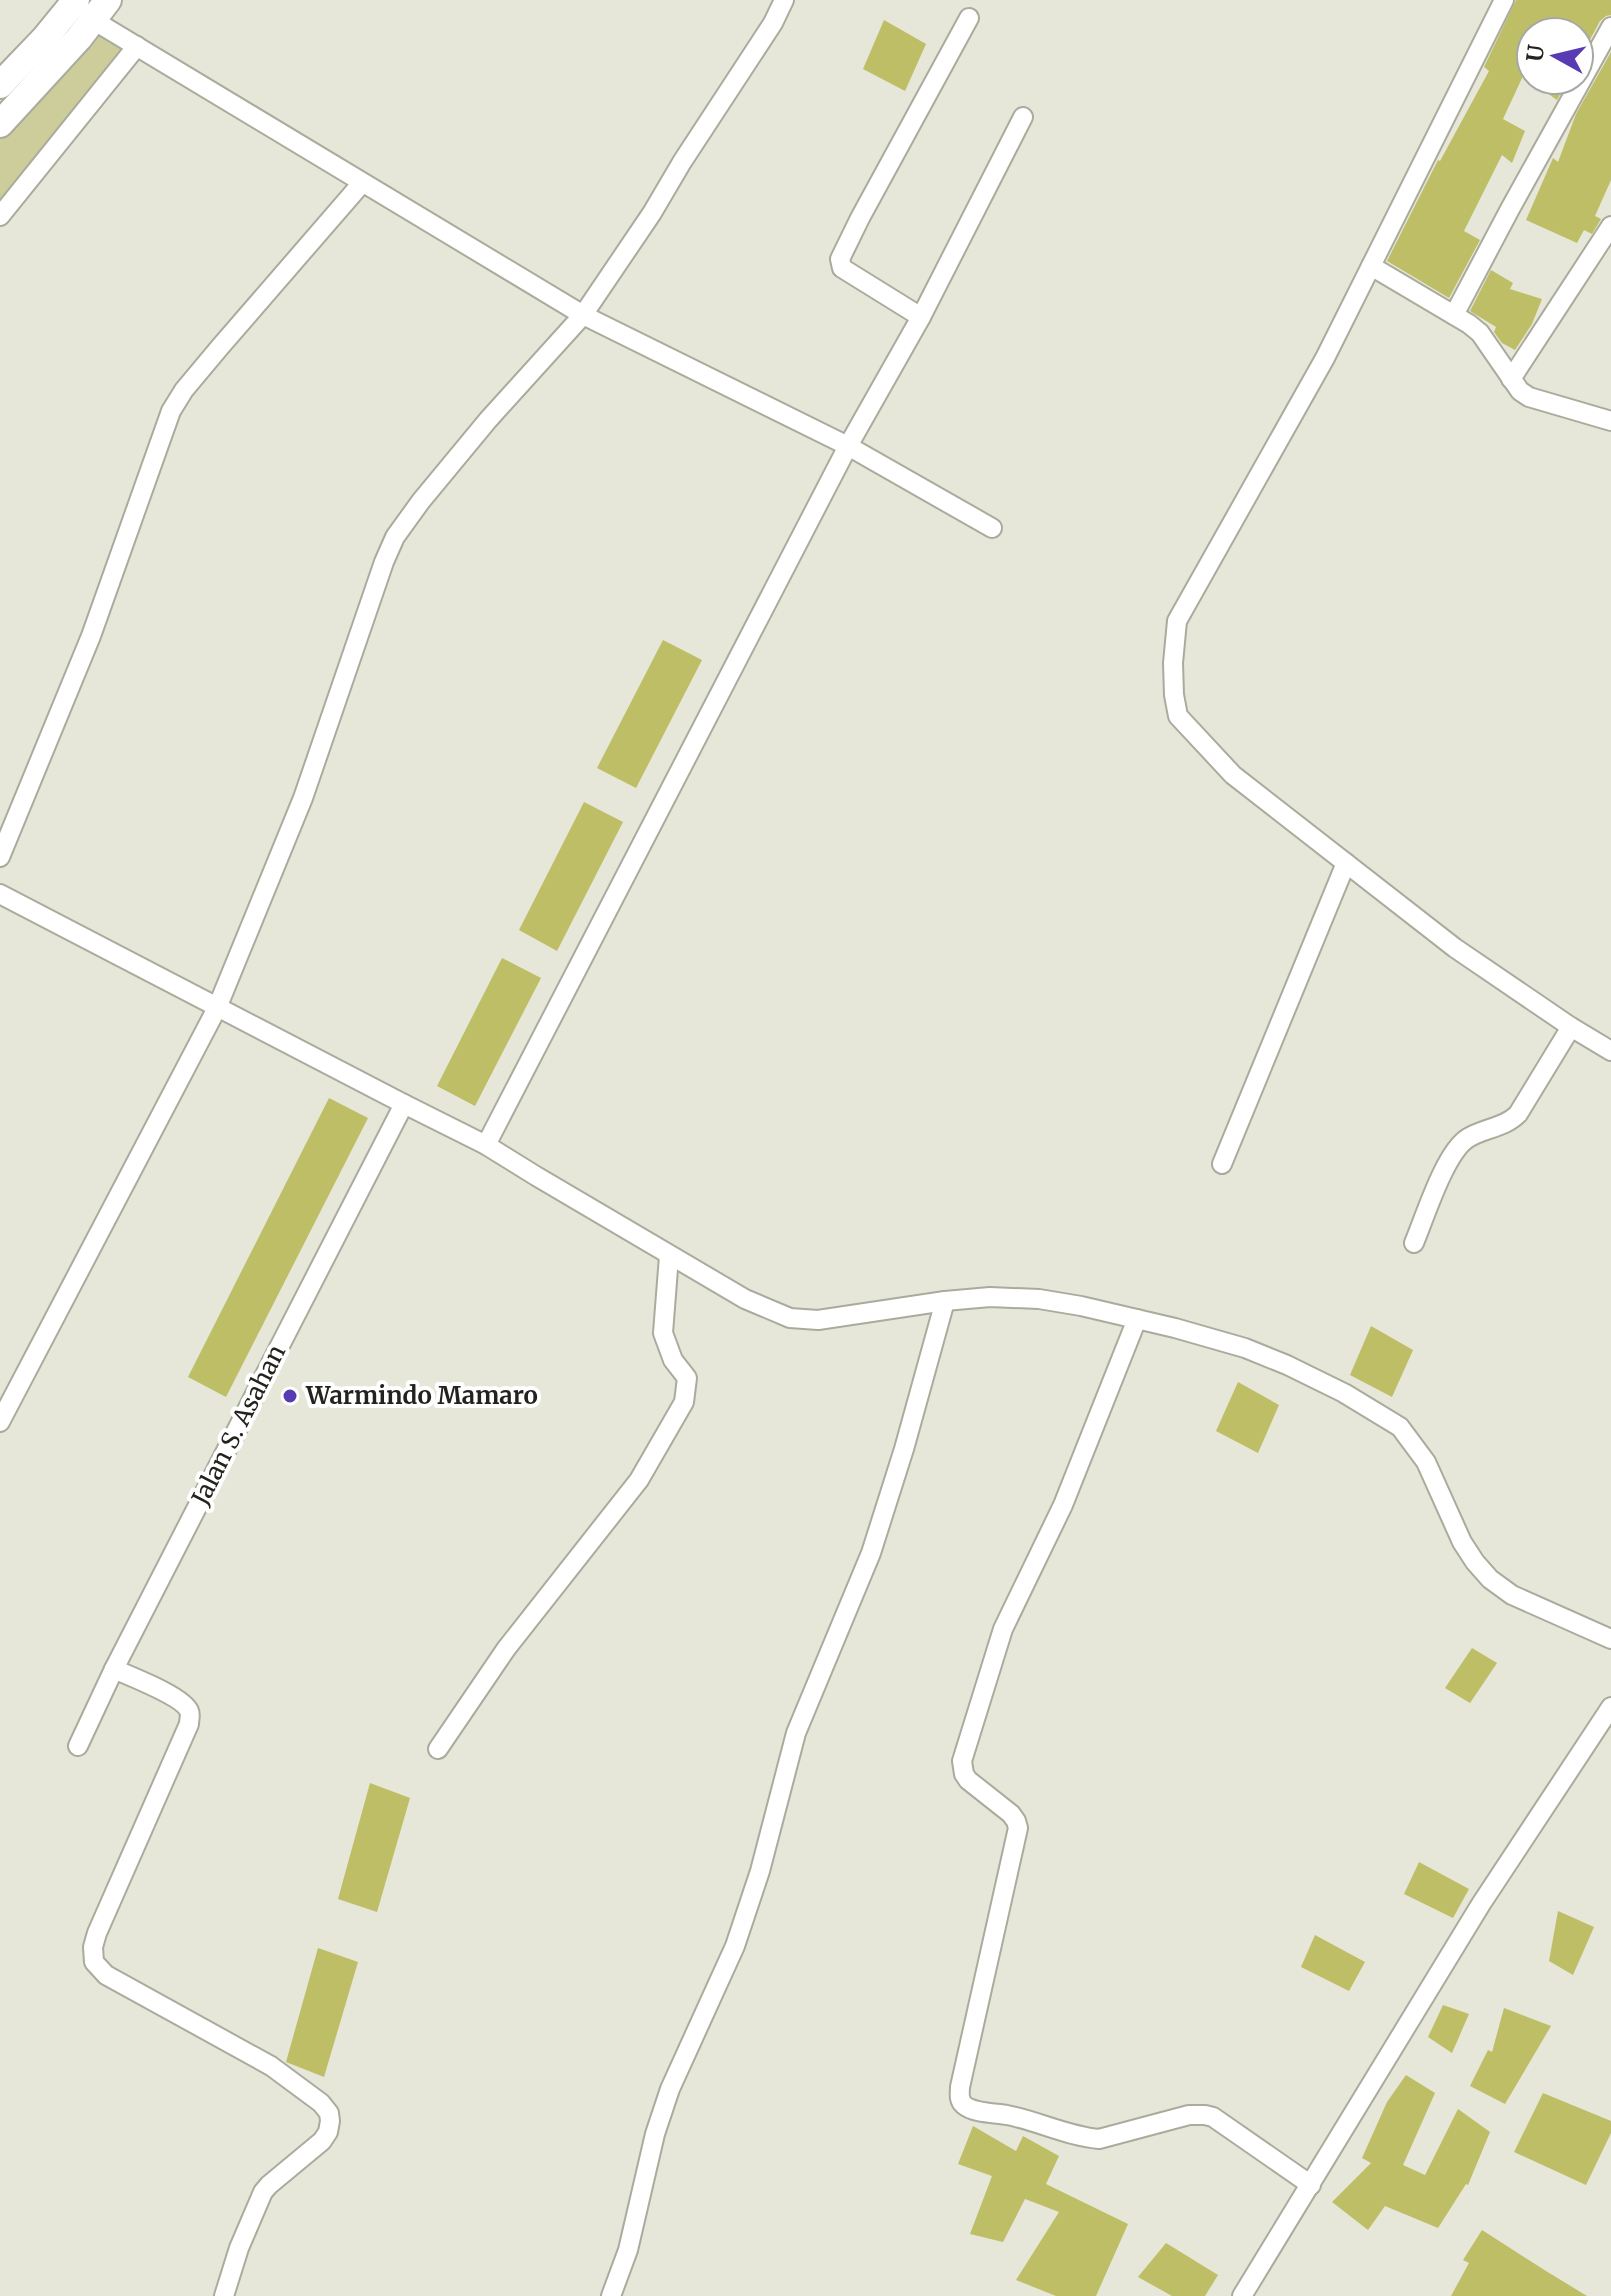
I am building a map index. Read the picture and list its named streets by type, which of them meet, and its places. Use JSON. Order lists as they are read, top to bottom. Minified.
{"streets":{"street":["Jalan S. Asahan"]},"places":["Warmindo Mamaro"],"north":"left"}
